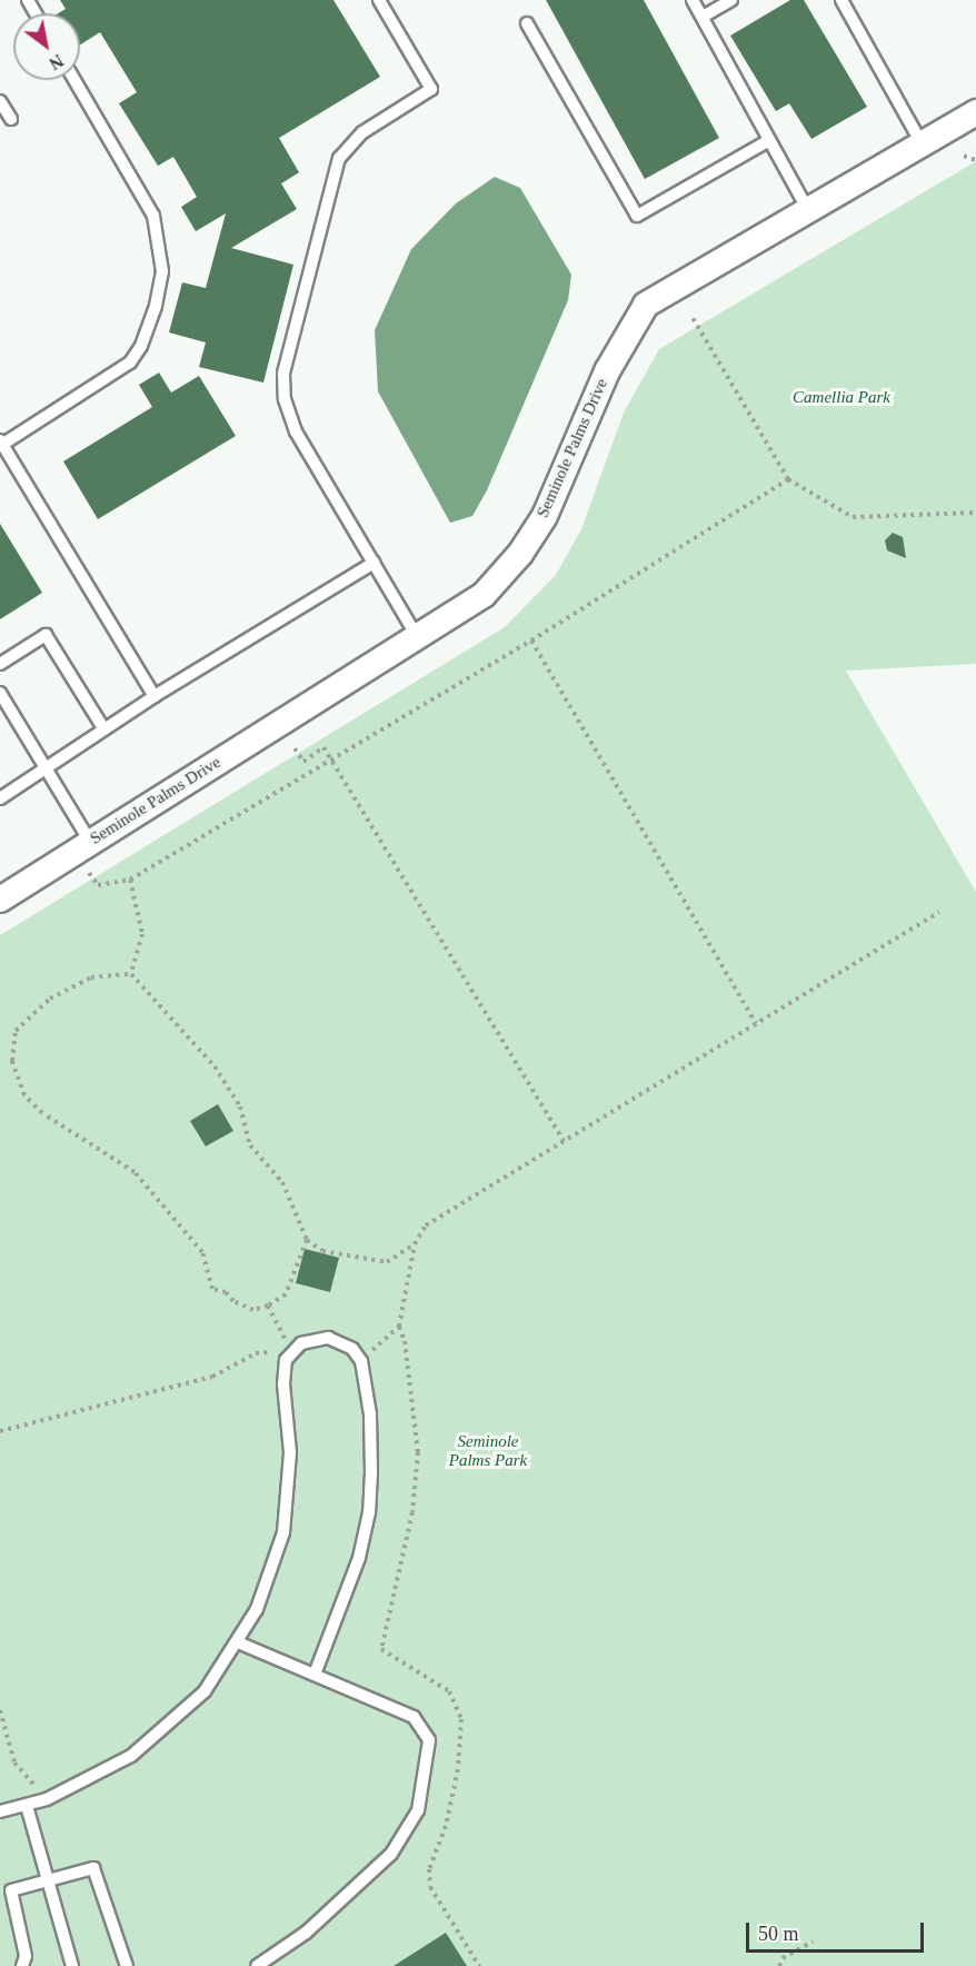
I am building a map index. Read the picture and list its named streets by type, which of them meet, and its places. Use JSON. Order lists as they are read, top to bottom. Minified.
{"streets":{"street":["Seminole Palms Drive"]},"parks":["Camellia Park","Seminole Palms Park"],"scale_bar":"50 m","north":"bottom right"}
